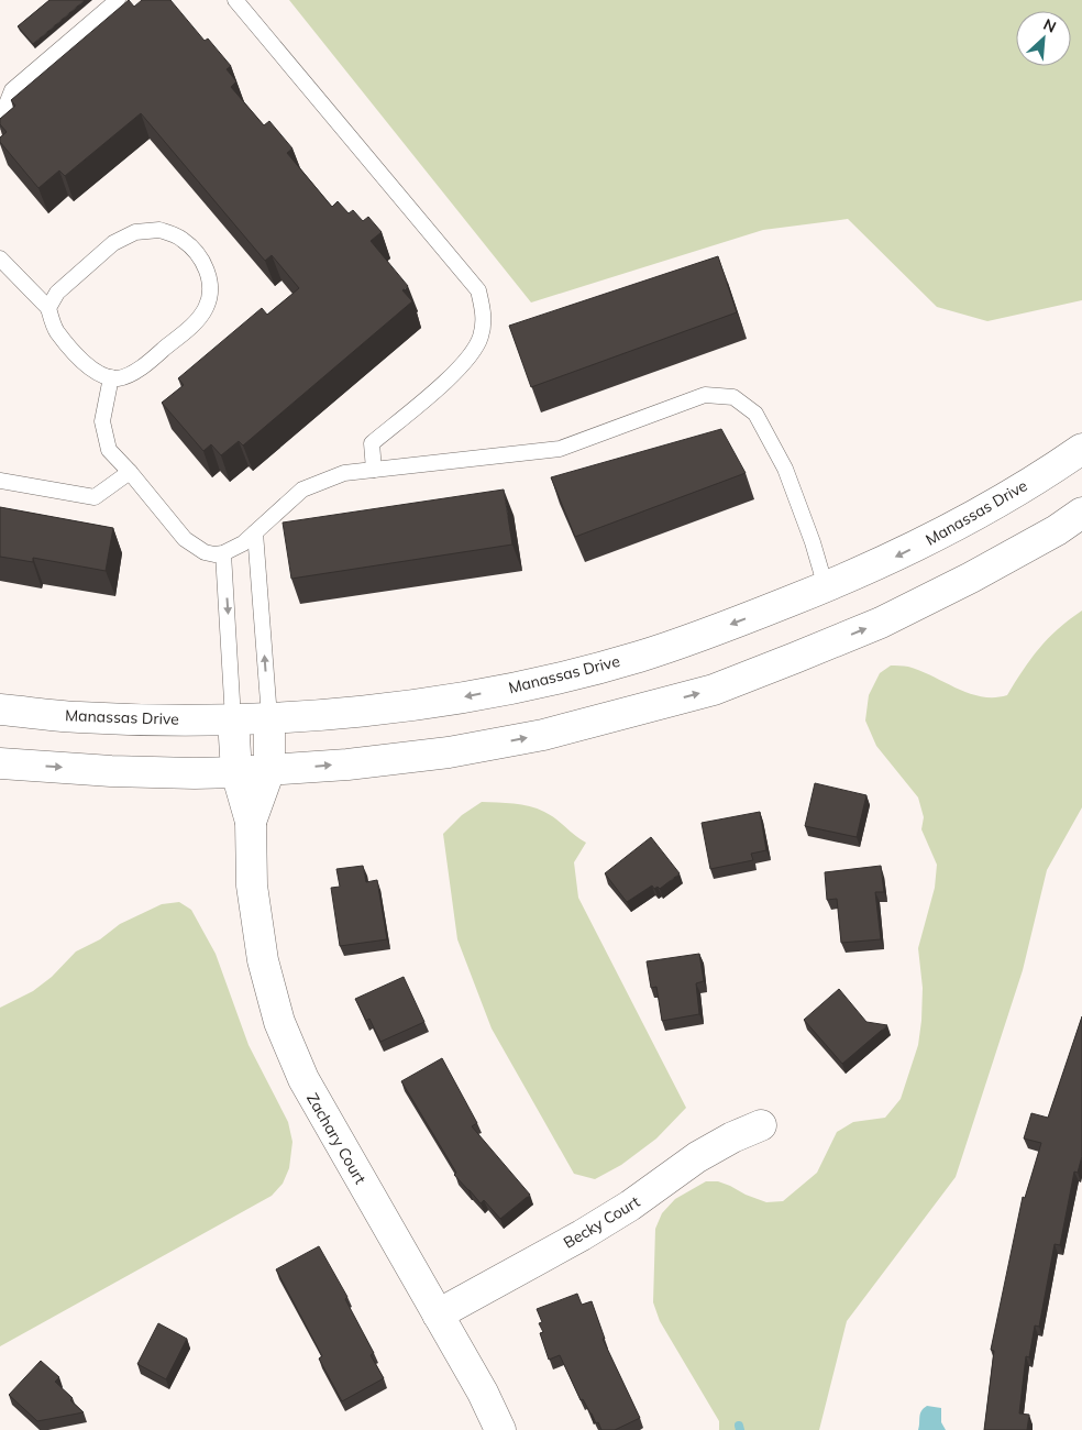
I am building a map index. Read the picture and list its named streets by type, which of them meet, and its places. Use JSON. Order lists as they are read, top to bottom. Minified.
{"streets":{"street":["Manassas Drive","Zachary Court","Becky Court"]},"crossings":[["Manassas Drive","Zachary Court"],["Zachary Court","Becky Court"]],"north":"top right"}
